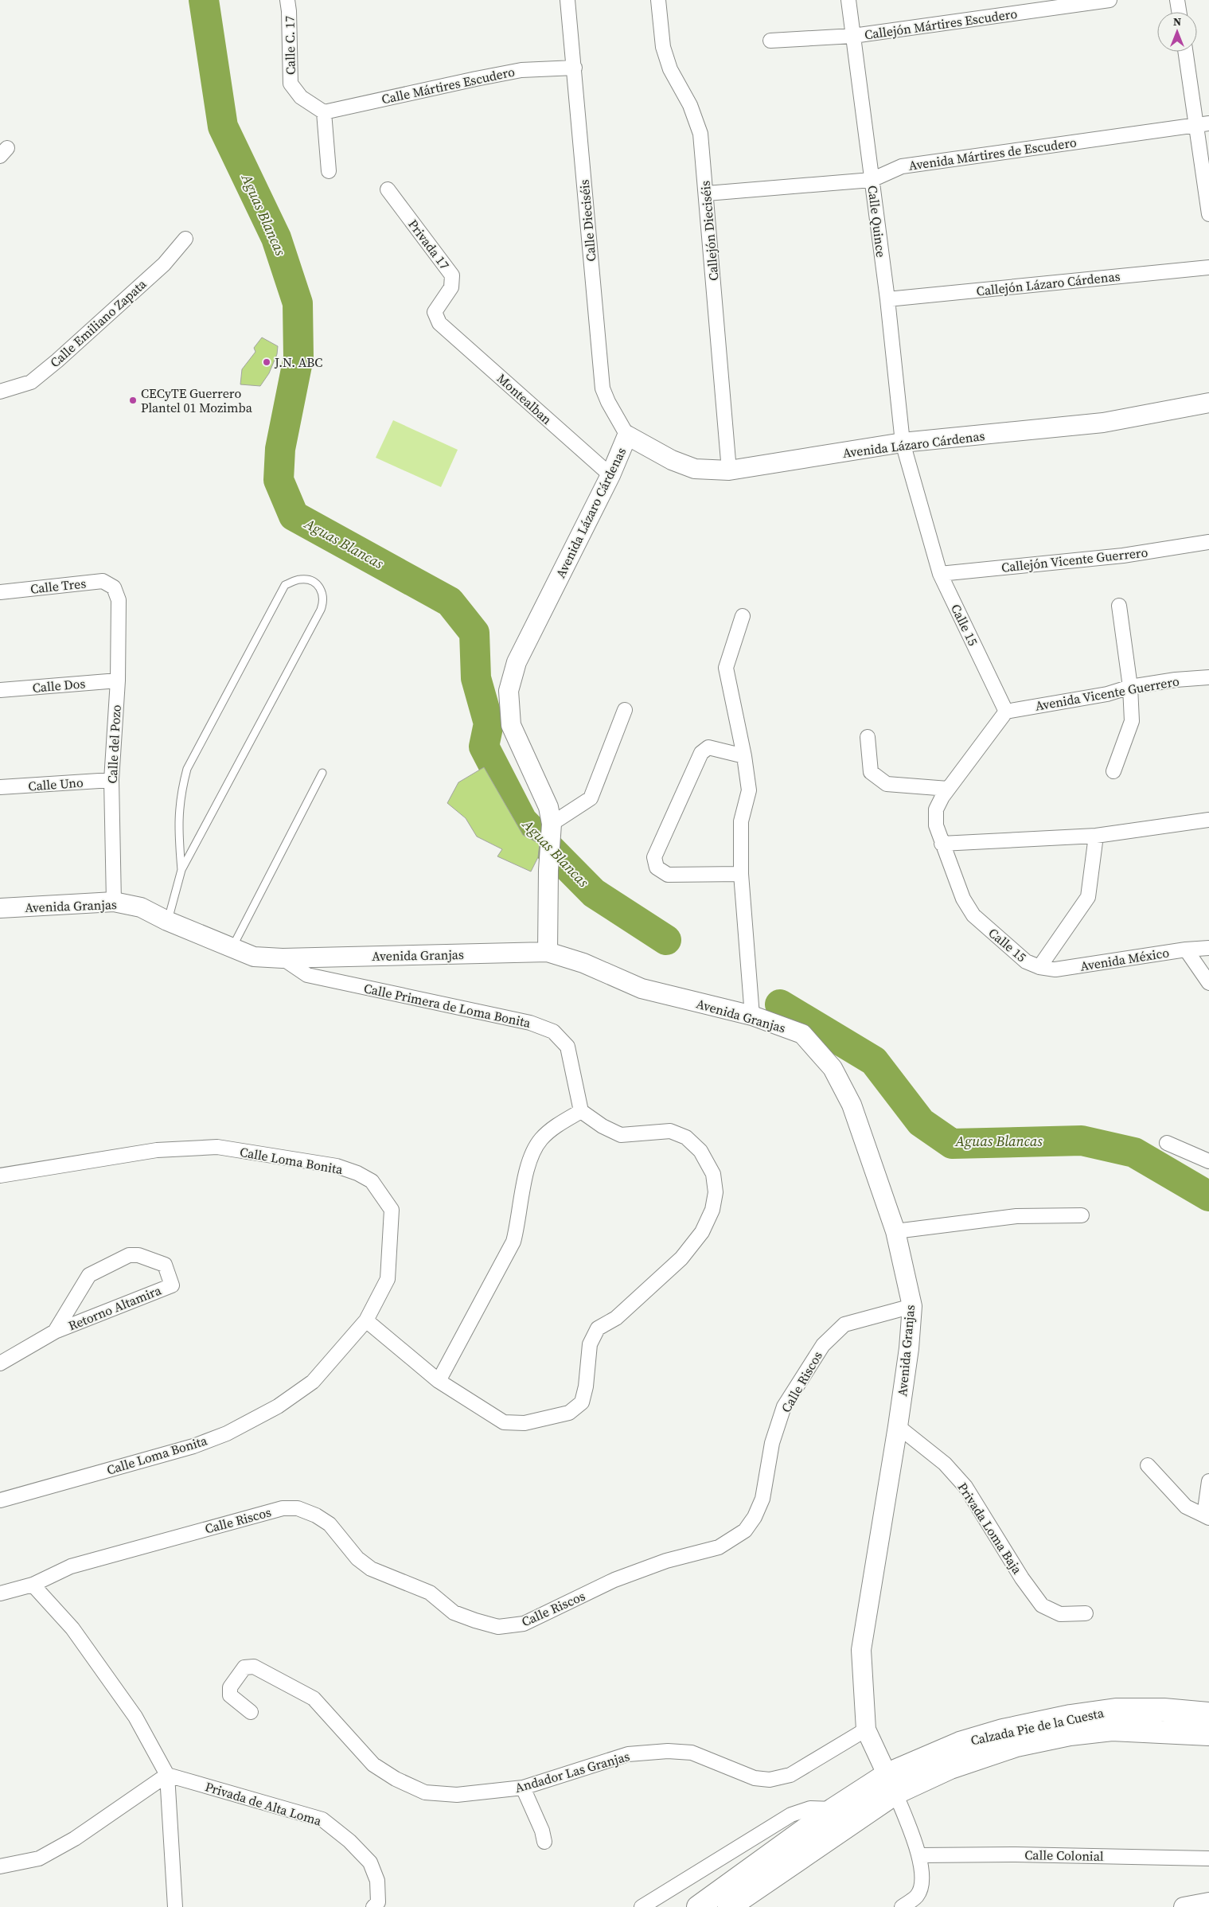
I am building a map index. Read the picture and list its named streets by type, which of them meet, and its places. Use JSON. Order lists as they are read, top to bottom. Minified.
{"streets":{"main road":["Avenida Lázaro Cárdenas","Avenida Granjas","Calzada Pie de la Cuesta"],"street":["Callejón Mártires Escudero","Calle C. 17","Calle Mártires Escudero","Avenida Mártires de Escudero","Calle Dieciséis","Calle Quince","Callejón Dieciséis","Privada 17","Callejón Lázaro Cárdenas","Calle Emiliano Zapata","Montealban","Callejón Vicente Guerrero","Calle Tres","Calle 15","Calle Dos","Avenida Vicente Guerrero","Calle del Pozo","Calle Uno","Avenida México","Calle Primera de Loma Bonita","Calle Loma Bonita","Retorno Altamira","Calle Riscos","Privada Loma Baja","Andador Las Granjas","Privada de Alta Loma","Calle Colonial"]},"crossings":[["Callejón Mártires Escudero","Calle Quince"],["Calle C. 17","Calle Mártires Escudero"],["Calle Mártires Escudero","Calle Dieciséis"],["Avenida Mártires de Escudero","Calle Quince"],["Avenida Mártires de Escudero","Callejón Dieciséis"],["Calle Dieciséis","Avenida Lázaro Cárdenas"],["Calle Quince","Callejón Lázaro Cárdenas"],["Calle Quince","Avenida Lázaro Cárdenas"],["Calle Quince","Calle 15"],["Callejón Dieciséis","Avenida Lázaro Cárdenas"],["Privada 17","Montealban"],["Montealban","Avenida Lázaro Cárdenas"],["Avenida Lázaro Cárdenas","Calle 15"],["Avenida Lázaro Cárdenas","Avenida Granjas"],["Callejón Vicente Guerrero","Calle 15"],["Calle Tres","Calle del Pozo"],["Calle 15","Avenida Vicente Guerrero"],["Calle 15","Avenida México"],["Calle Dos","Calle del Pozo"],["Calle del Pozo","Calle Uno"],["Calle del Pozo","Avenida Granjas"],["Avenida Granjas","Calle Primera de Loma Bonita"],["Avenida Granjas","Calle Riscos"],["Avenida Granjas","Privada Loma Baja"],["Avenida Granjas","Calzada Pie de la Cuesta"],["Avenida Granjas","Andador Las Granjas"]],"water":["Aguas Blancas"],"places":["J.N. ABC","CECyTE Guerrero Plantel 01 Mozimba"],"north":"top"}
